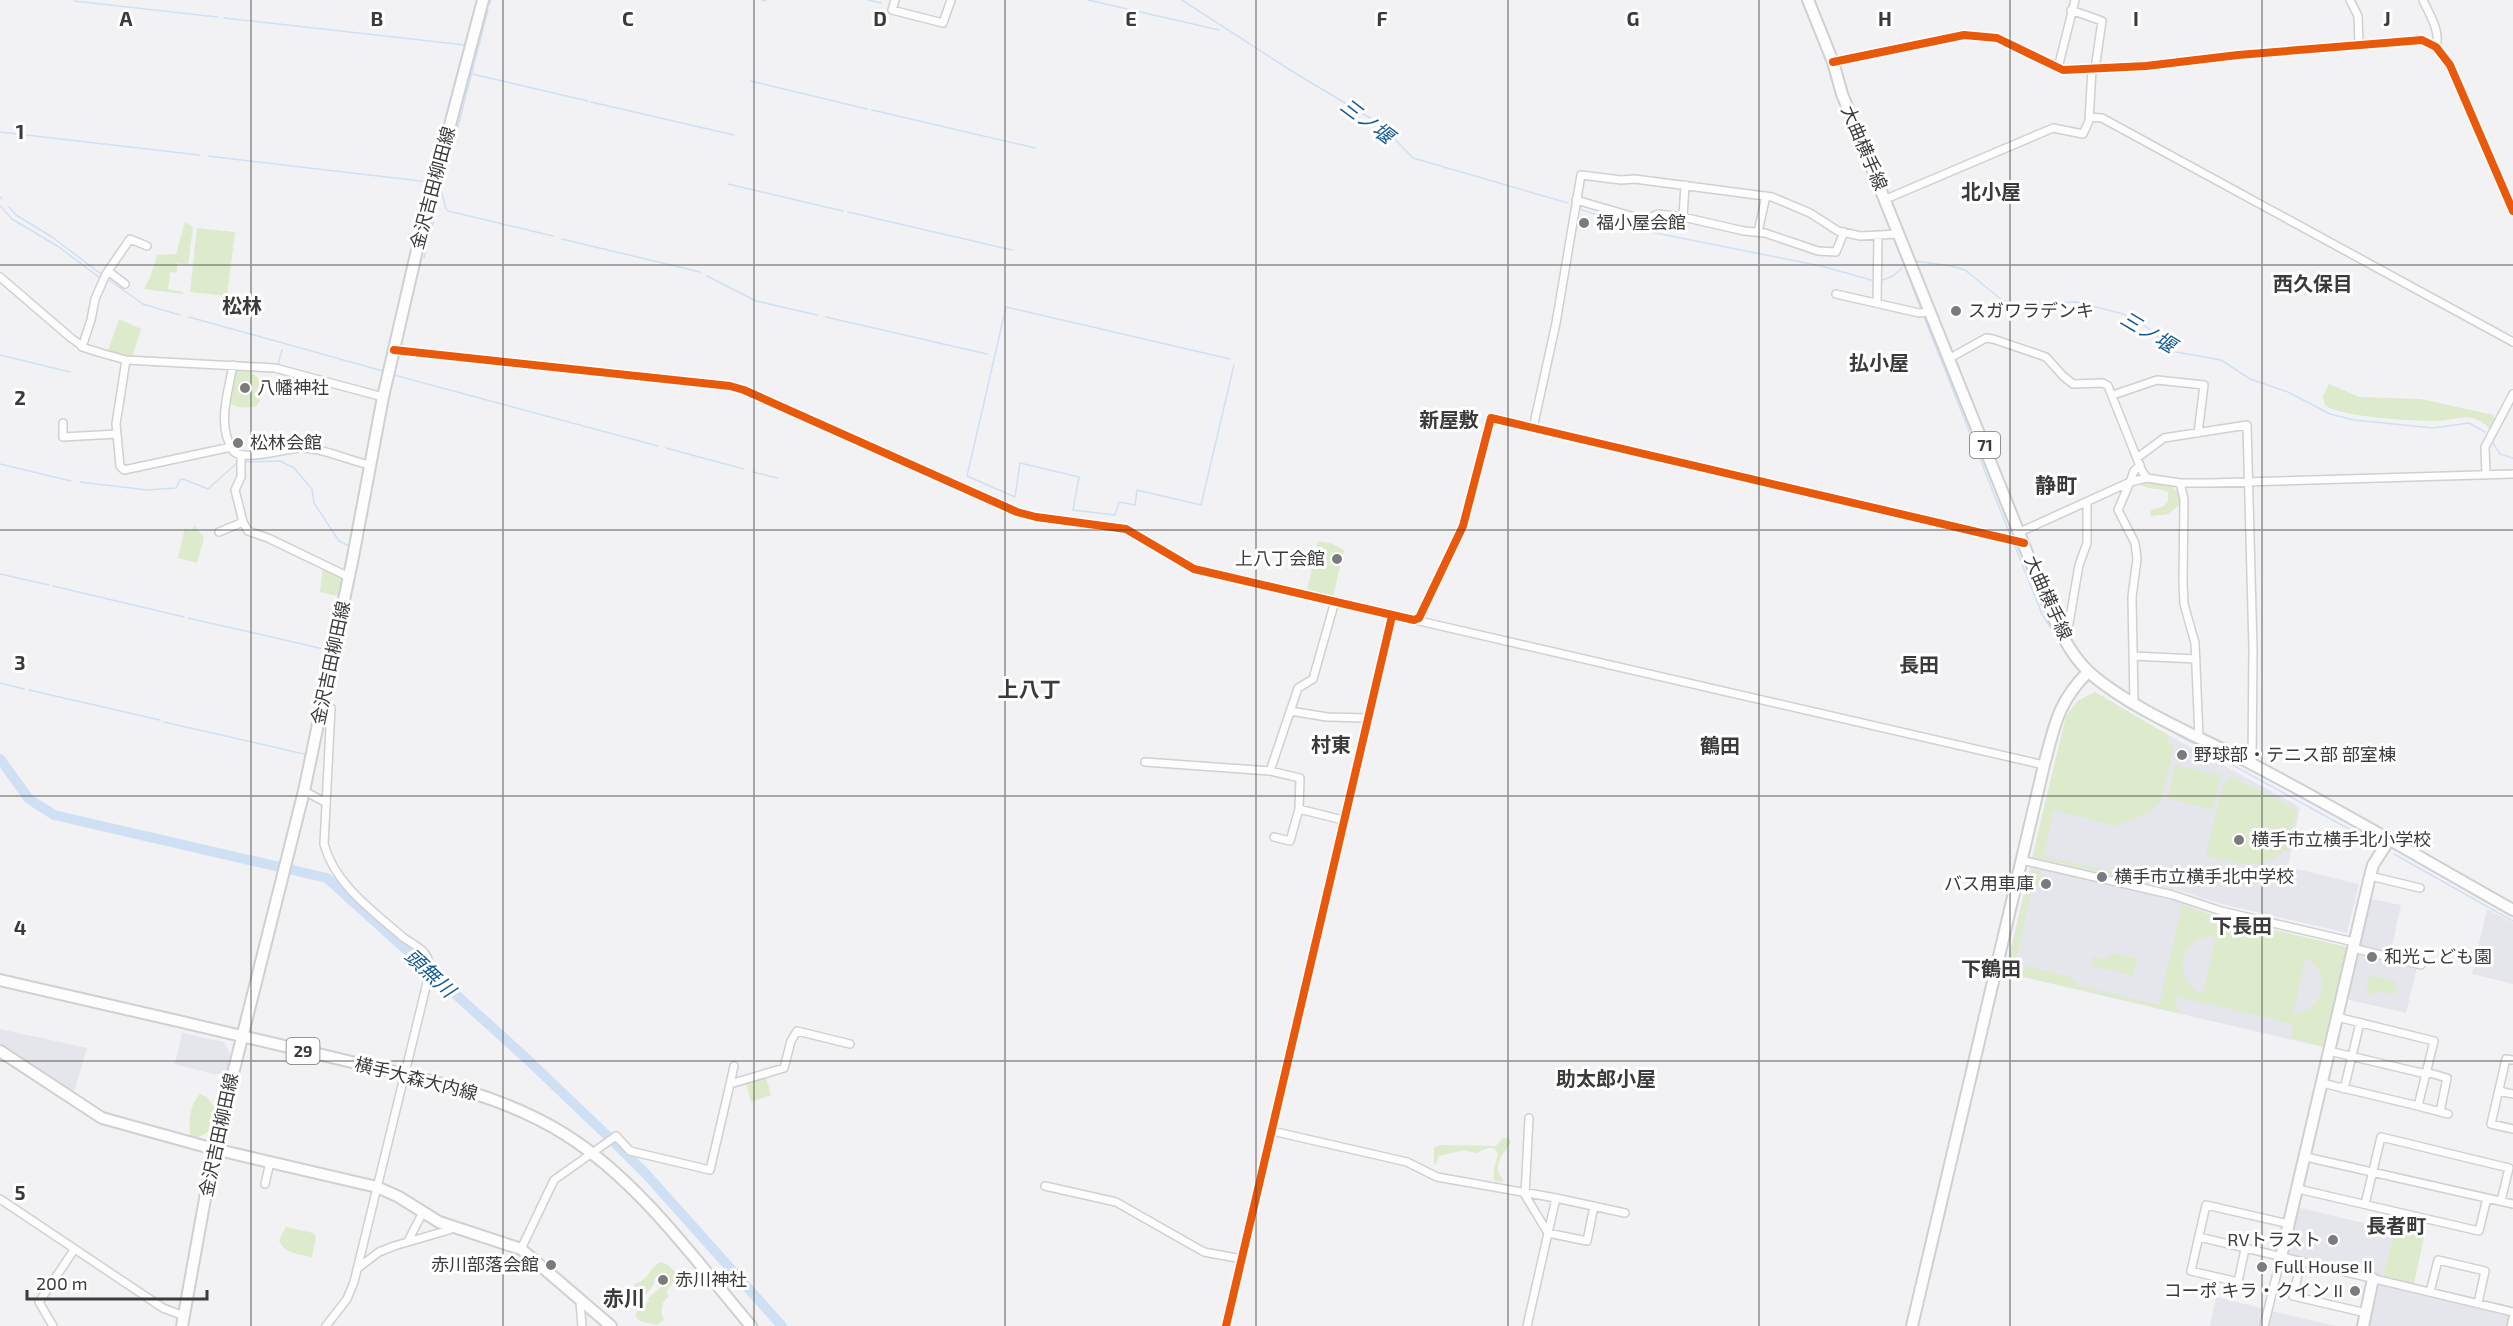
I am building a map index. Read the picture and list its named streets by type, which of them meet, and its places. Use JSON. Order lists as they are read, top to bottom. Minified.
{"streets":{"main road":["大曲横手線","金沢吉田柳田線","71","29","横手大森大内線"]},"crossings":[["金沢吉田柳田線","横手大森大内線"]],"districts":["北小屋","西久保目","松林","払小屋","新屋敷","静町","長田","上八丁","村東","鶴田","下長田","下鶴田","助太郎小屋","長者町","赤川"],"water":["三ノ堰","頭無川"],"places":["福小屋会館","スガワラデンキ","八幡神社","松林会館","上八丁会館","野球部・テニス部 部室棟","横手市立横手北小学校","横手市立横手北中学校","バス用車庫","和光こども園","RVトラスト","赤川部落会館","Full House II","赤川神社","コーポ キラ・クイン II"],"scale_bar":"200 m","grid":{"columns":["A","B","C","D","E","F","G","H","I","J"],"rows":["1","2","3","4","5"]}}
